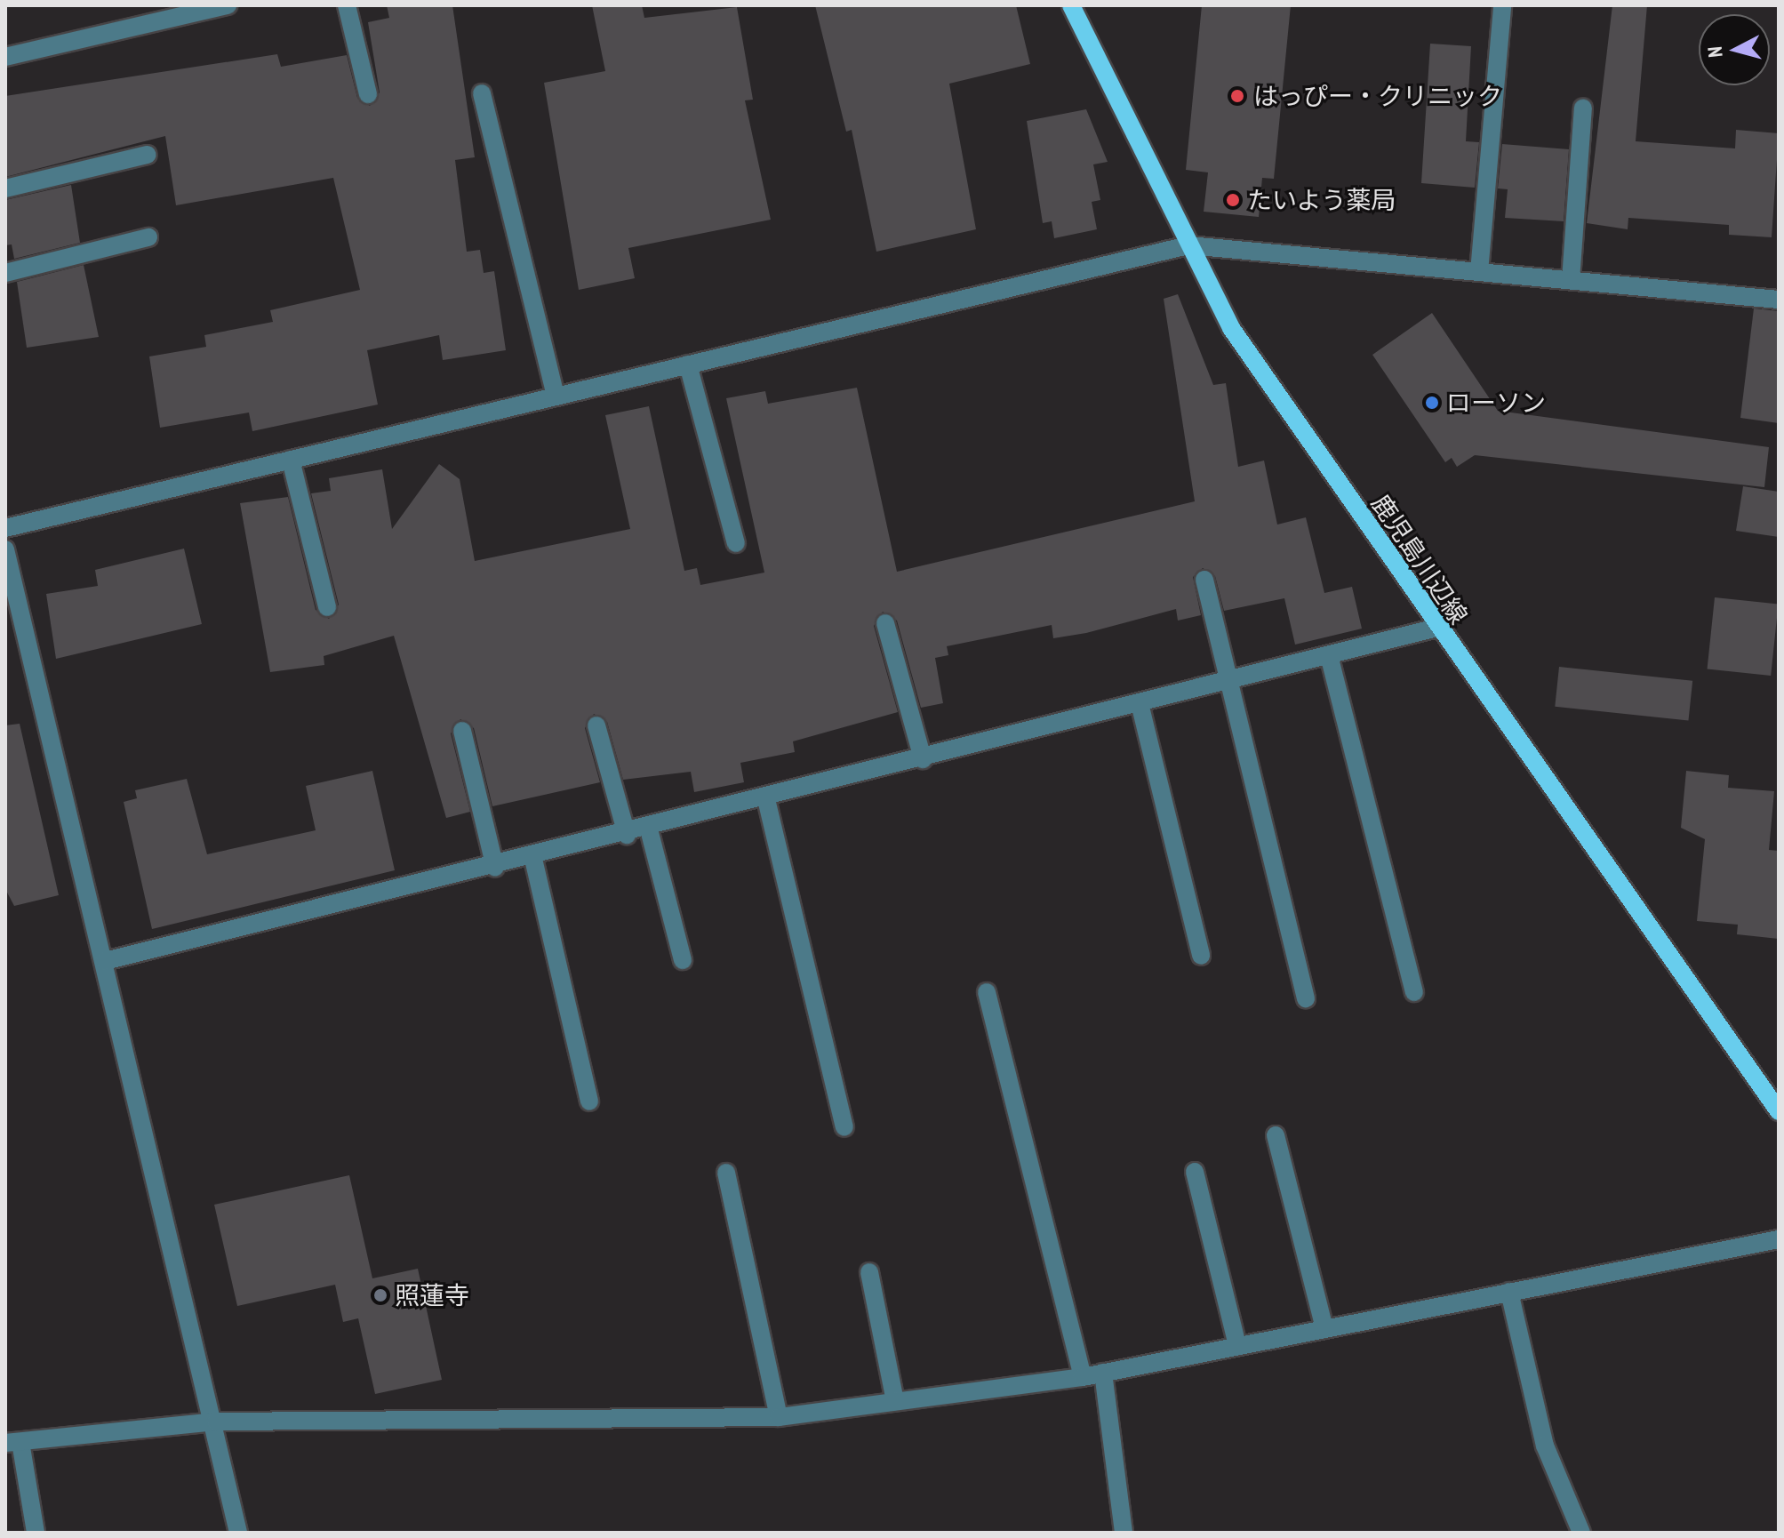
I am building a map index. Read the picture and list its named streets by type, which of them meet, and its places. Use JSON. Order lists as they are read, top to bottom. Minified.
{"streets":{"main road":["鹿児島川辺線"]},"places":["はっぴー・クリニック","たいよう薬局","ローソン","照蓮寺"],"north":"left"}
